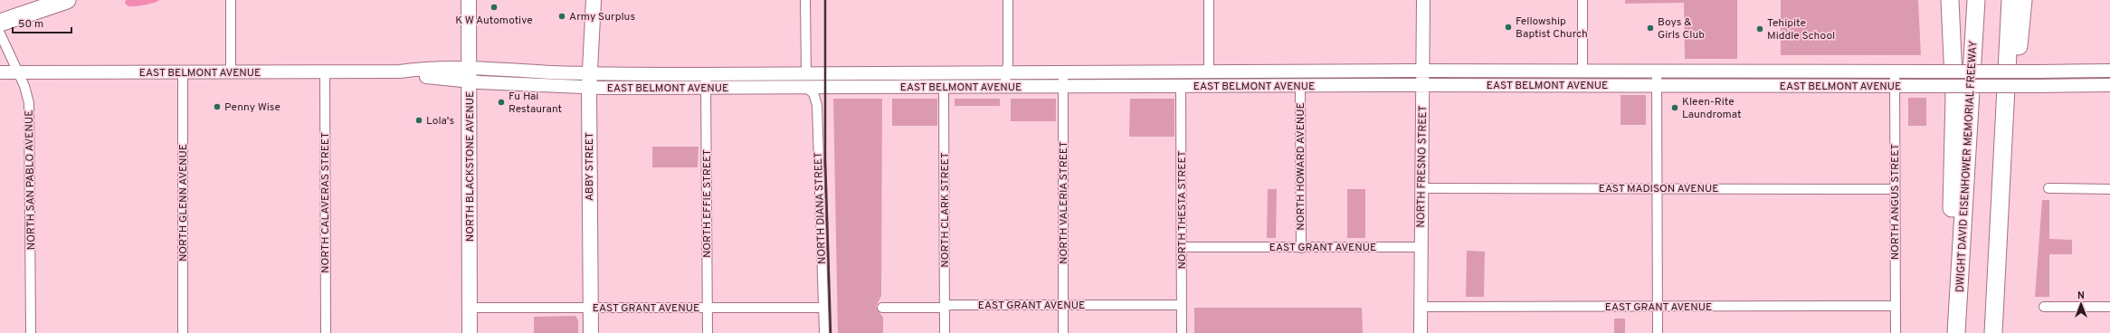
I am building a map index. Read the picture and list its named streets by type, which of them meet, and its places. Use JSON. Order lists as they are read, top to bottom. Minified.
{"streets":{"highway":["DWIGHT DAVID EISENHOWER MEMORIAL FREEWAY"],"main road":["EAST BELMONT AVENUE","NORTH BLACKSTONE AVENUE","ABBY STREET","NORTH FRESNO STREET"],"street":["NORTH HOWARD AVENUE","NORTH SAN PABLO AVENUE","EAST MADISON AVENUE","NORTH ANGUS STREET","NORTH GLENN AVENUE","NORTH CALAVERAS STREET","NORTH VALERIA STREET","NORTH EFFIE STREET","NORTH DIANA STREET","NORTH CLARK STREET","NORTH THESTA STREET","EAST GRANT AVENUE"]},"crossings":[["EAST BELMONT AVENUE","NORTH BLACKSTONE AVENUE"],["EAST BELMONT AVENUE","ABBY STREET"],["EAST BELMONT AVENUE","NORTH HOWARD AVENUE"],["EAST BELMONT AVENUE","NORTH FRESNO STREET"],["EAST BELMONT AVENUE","NORTH SAN PABLO AVENUE"],["EAST BELMONT AVENUE","NORTH ANGUS STREET"],["EAST BELMONT AVENUE","NORTH GLENN AVENUE"],["EAST BELMONT AVENUE","NORTH CALAVERAS STREET"],["EAST BELMONT AVENUE","NORTH VALERIA STREET"],["EAST BELMONT AVENUE","NORTH EFFIE STREET"],["EAST BELMONT AVENUE","NORTH DIANA STREET"],["EAST BELMONT AVENUE","NORTH CLARK STREET"],["EAST BELMONT AVENUE","NORTH THESTA STREET"],["NORTH BLACKSTONE AVENUE","EAST GRANT AVENUE"],["ABBY STREET","EAST GRANT AVENUE"],["NORTH HOWARD AVENUE","EAST GRANT AVENUE"],["NORTH FRESNO STREET","EAST MADISON AVENUE"],["NORTH FRESNO STREET","EAST GRANT AVENUE"],["EAST MADISON AVENUE","NORTH ANGUS STREET"],["NORTH ANGUS STREET","EAST GRANT AVENUE"],["NORTH VALERIA STREET","EAST GRANT AVENUE"],["NORTH EFFIE STREET","EAST GRANT AVENUE"],["NORTH DIANA STREET","EAST GRANT AVENUE"],["NORTH CLARK STREET","EAST GRANT AVENUE"],["NORTH THESTA STREET","EAST GRANT AVENUE"]],"places":["K W Automotive","Army Surplus","Fellowship Baptist Church","Boys & Girls Club","Tehipite Middle School","Fu Hai Restaurant","Penny Wise","Kleen-Rite Laundromat","Lola's"],"scale_bar":"50 m","north":"top"}
